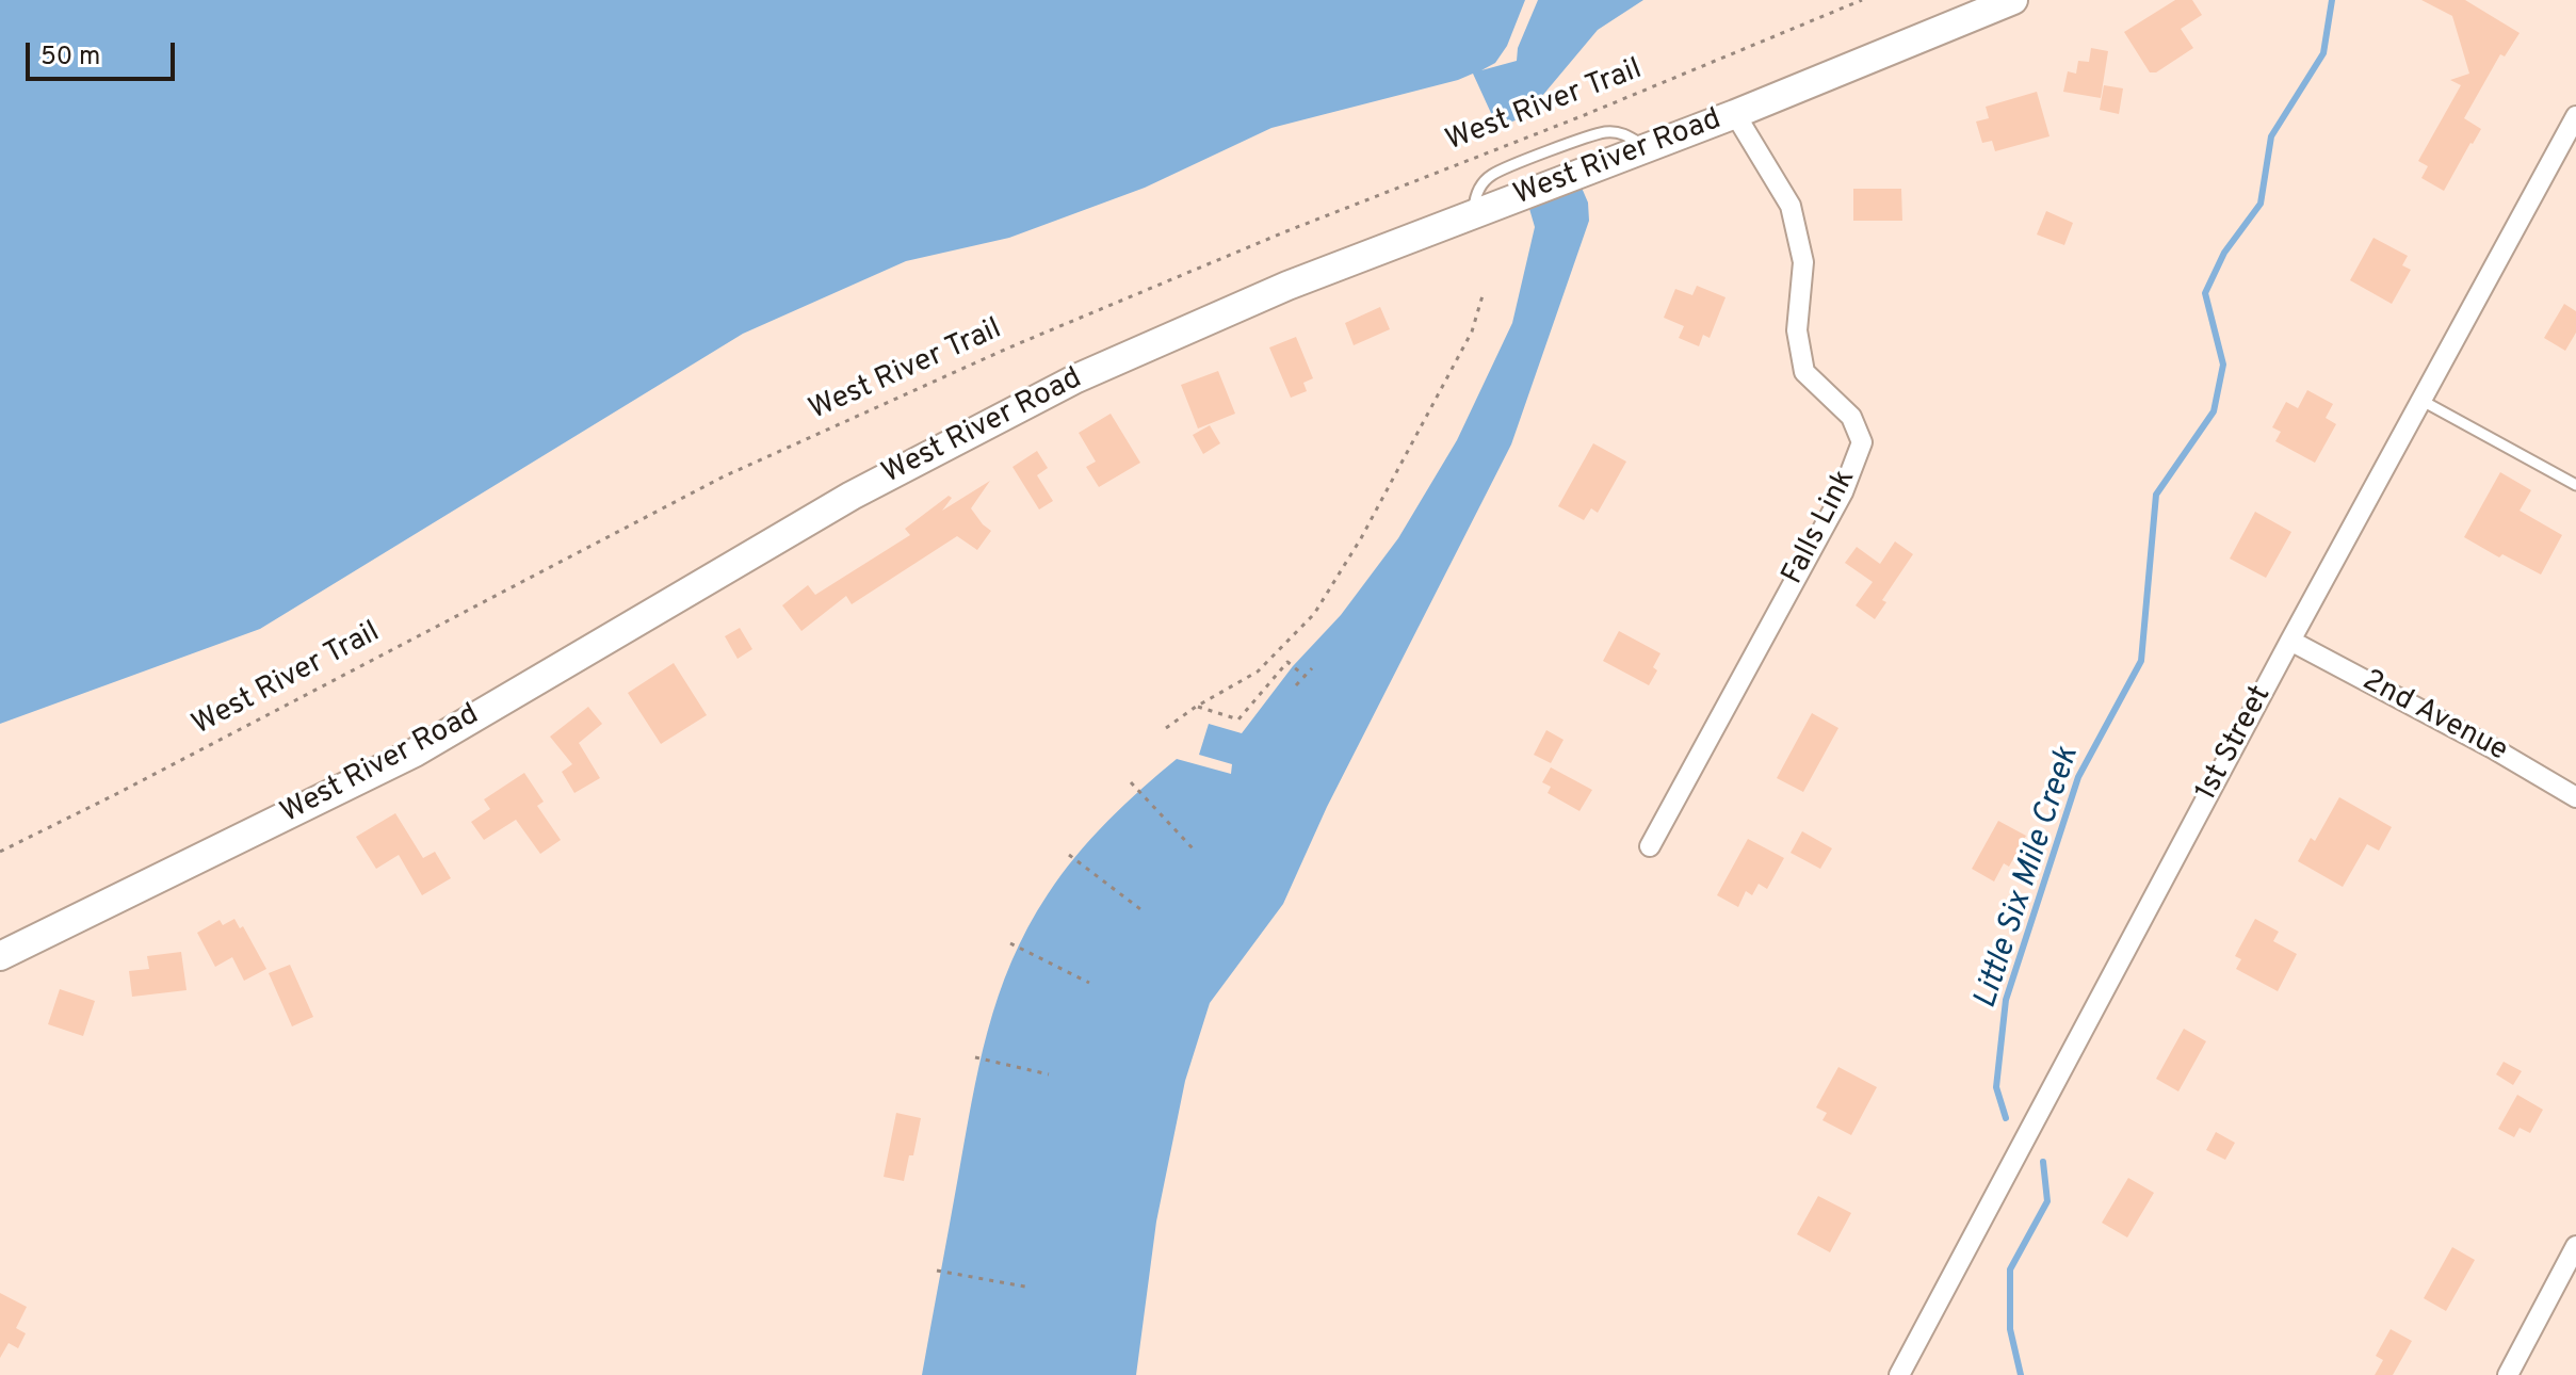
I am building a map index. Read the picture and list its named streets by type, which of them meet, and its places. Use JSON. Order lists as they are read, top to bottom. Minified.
{"streets":{"main road":["West River Road"],"street":["Falls Link","2nd Avenue","1st Street"],"path":["West River Trail"]},"crossings":[["West River Road","Falls Link"],["2nd Avenue","1st Street"]],"water":["Little Six Mile Creek"],"scale_bar":"50 m"}
